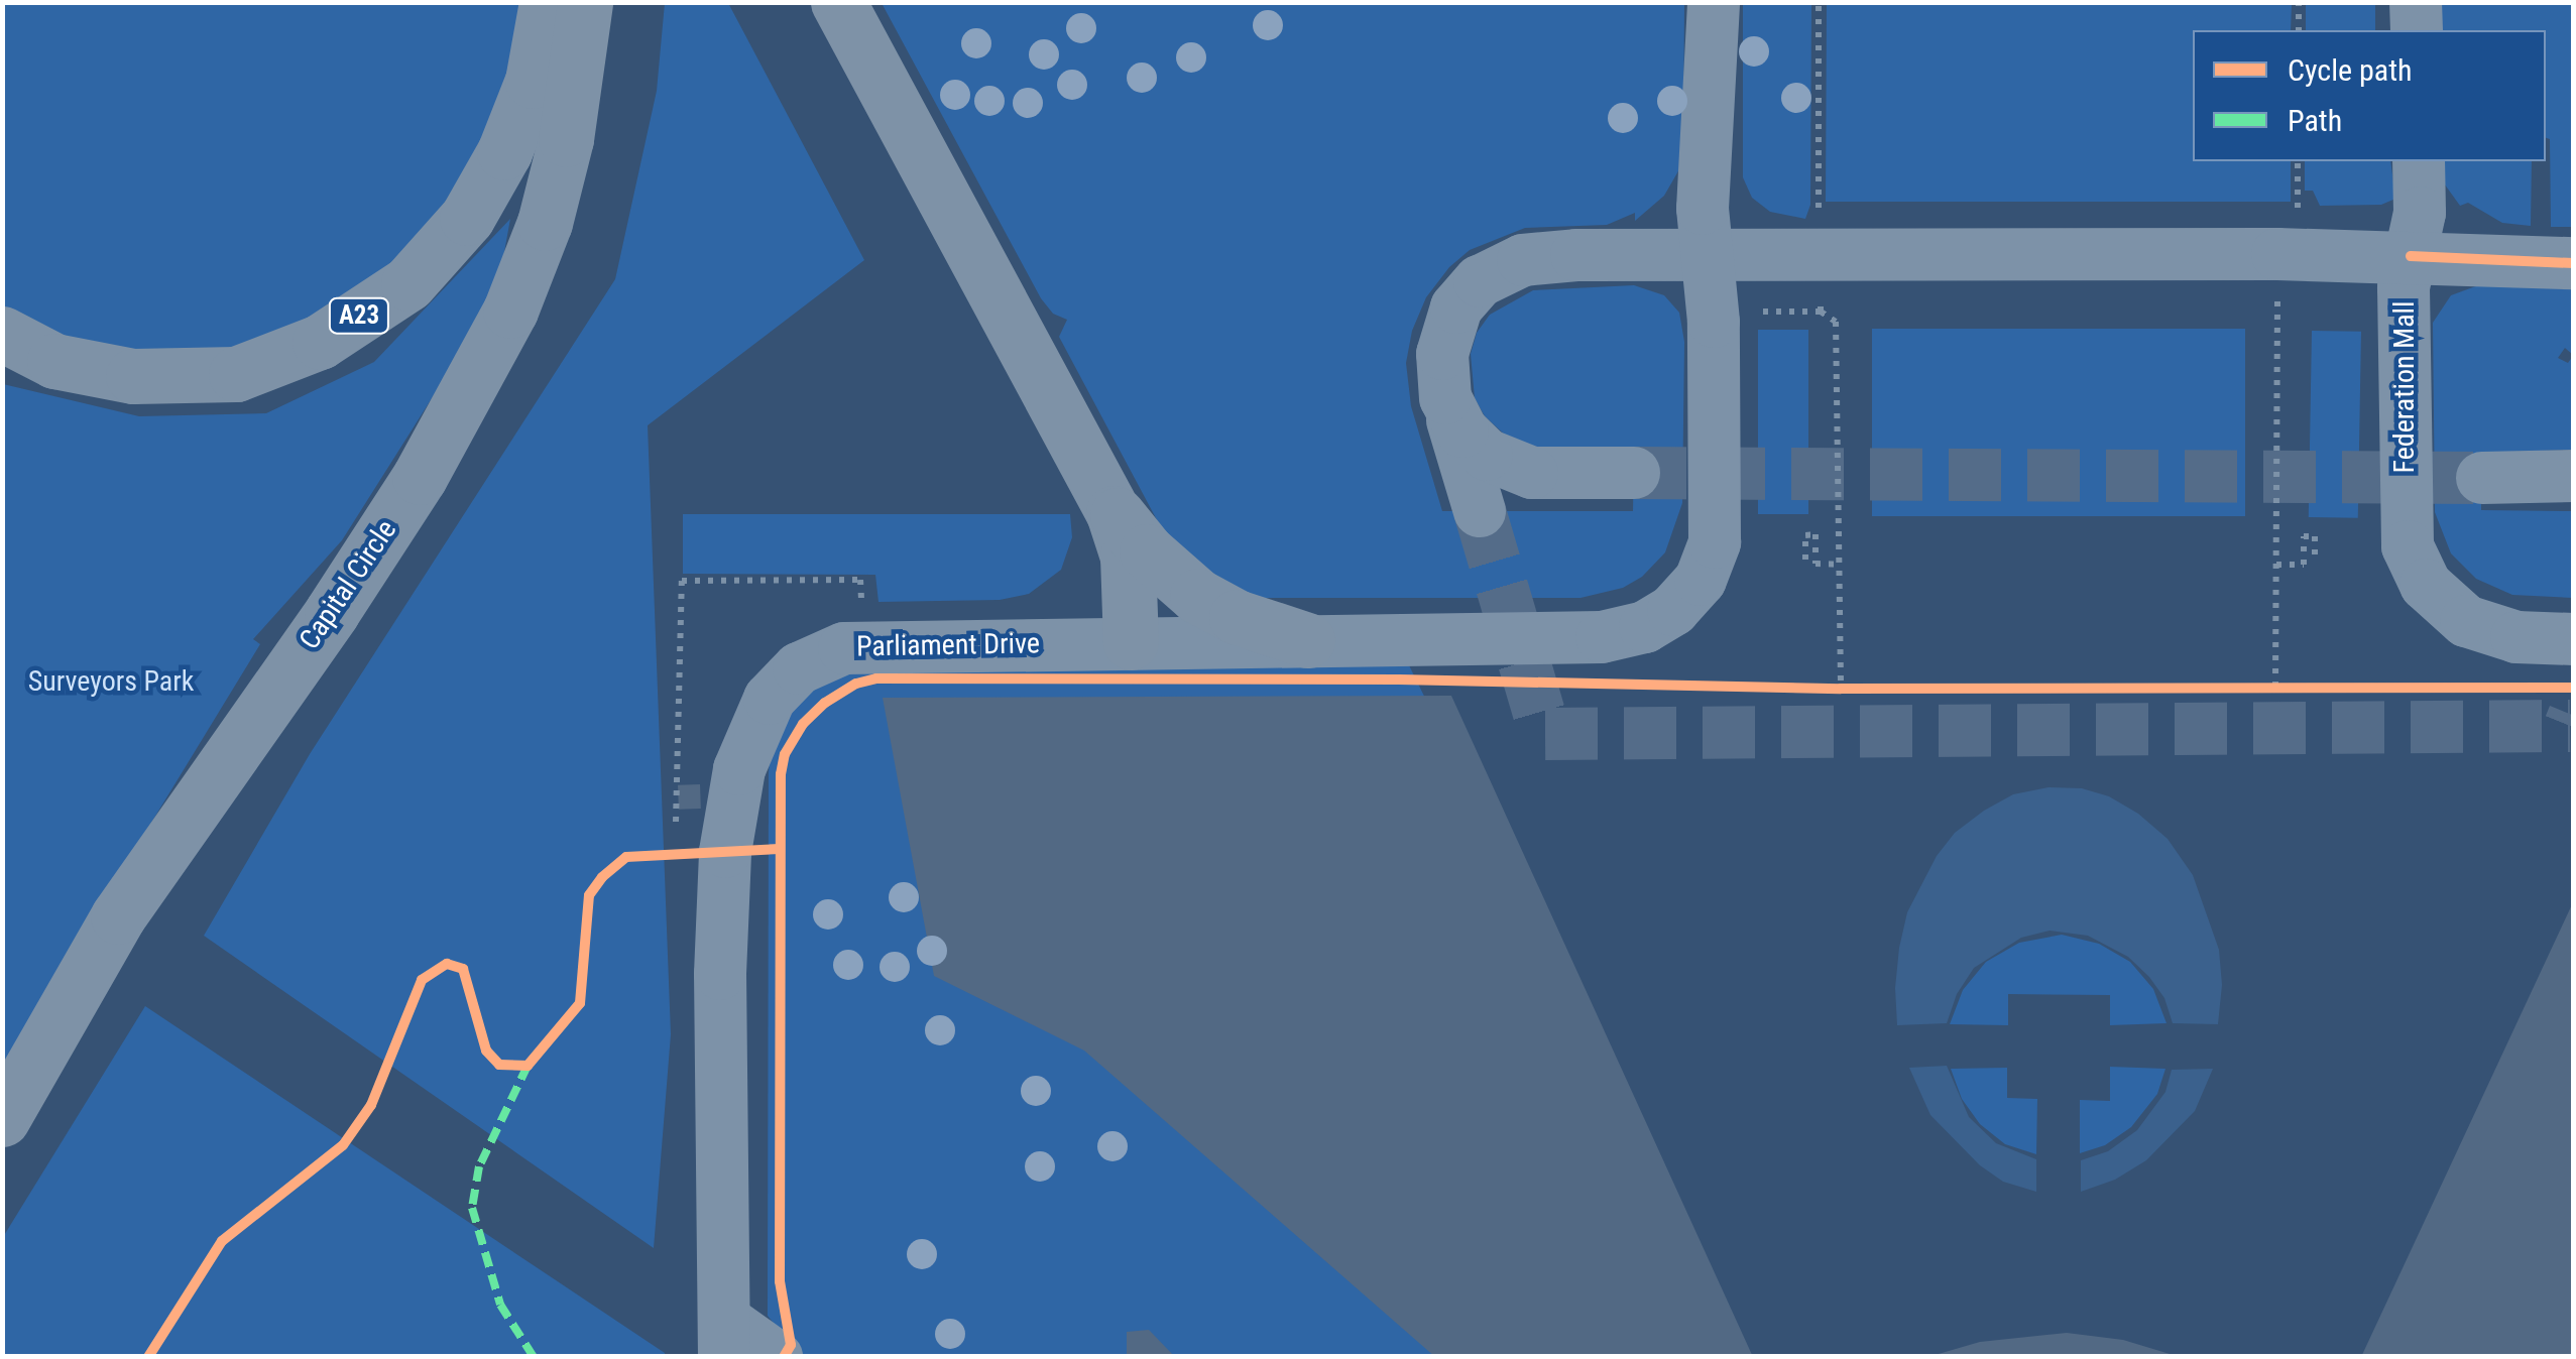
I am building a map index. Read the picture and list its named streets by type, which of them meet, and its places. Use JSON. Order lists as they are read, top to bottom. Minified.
{"streets":{"highway":["A23","Capital Circle"],"street":["Federation Mall","Parliament Drive"]},"parks":["Surveyors Park"],"legend":["Cycle path","Path"]}
